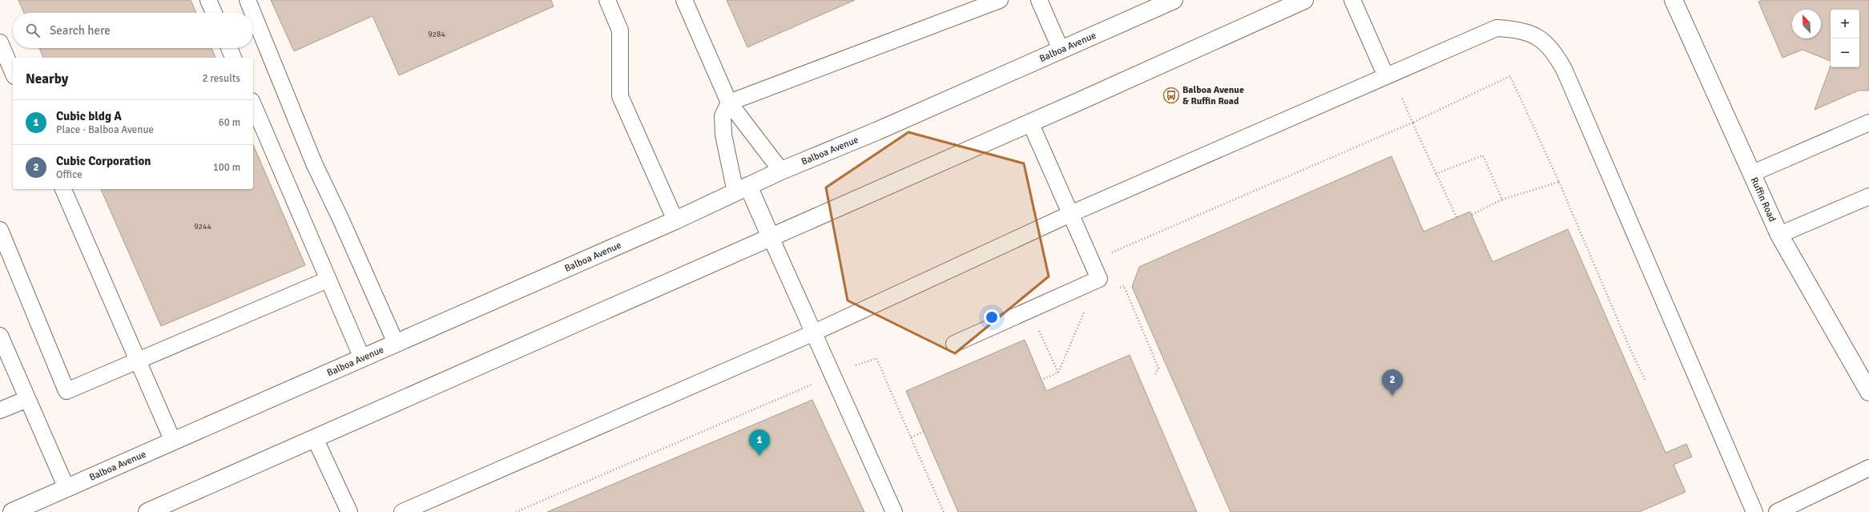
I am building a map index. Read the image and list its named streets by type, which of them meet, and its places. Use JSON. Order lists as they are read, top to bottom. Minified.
{"streets":{"main road":["Balboa Avenue","Ruffin Road"]},"places":{"bus stop":["Balboa Avenue & Ruffin Road"]},"house_numbers":["9284","9244"],"north":"top left","page":{"map_buttons":["+","−"],"search":"Search here","heading":["Nearby","2 results"],"list":[{"mark":"1","name":"Cubic bldg A","note":"Place · Balboa Avenue","value":"60 m"},{"mark":"2","name":"Cubic Corporation","note":"Office","value":"100 m"}],"pins":["2","1"]}}
